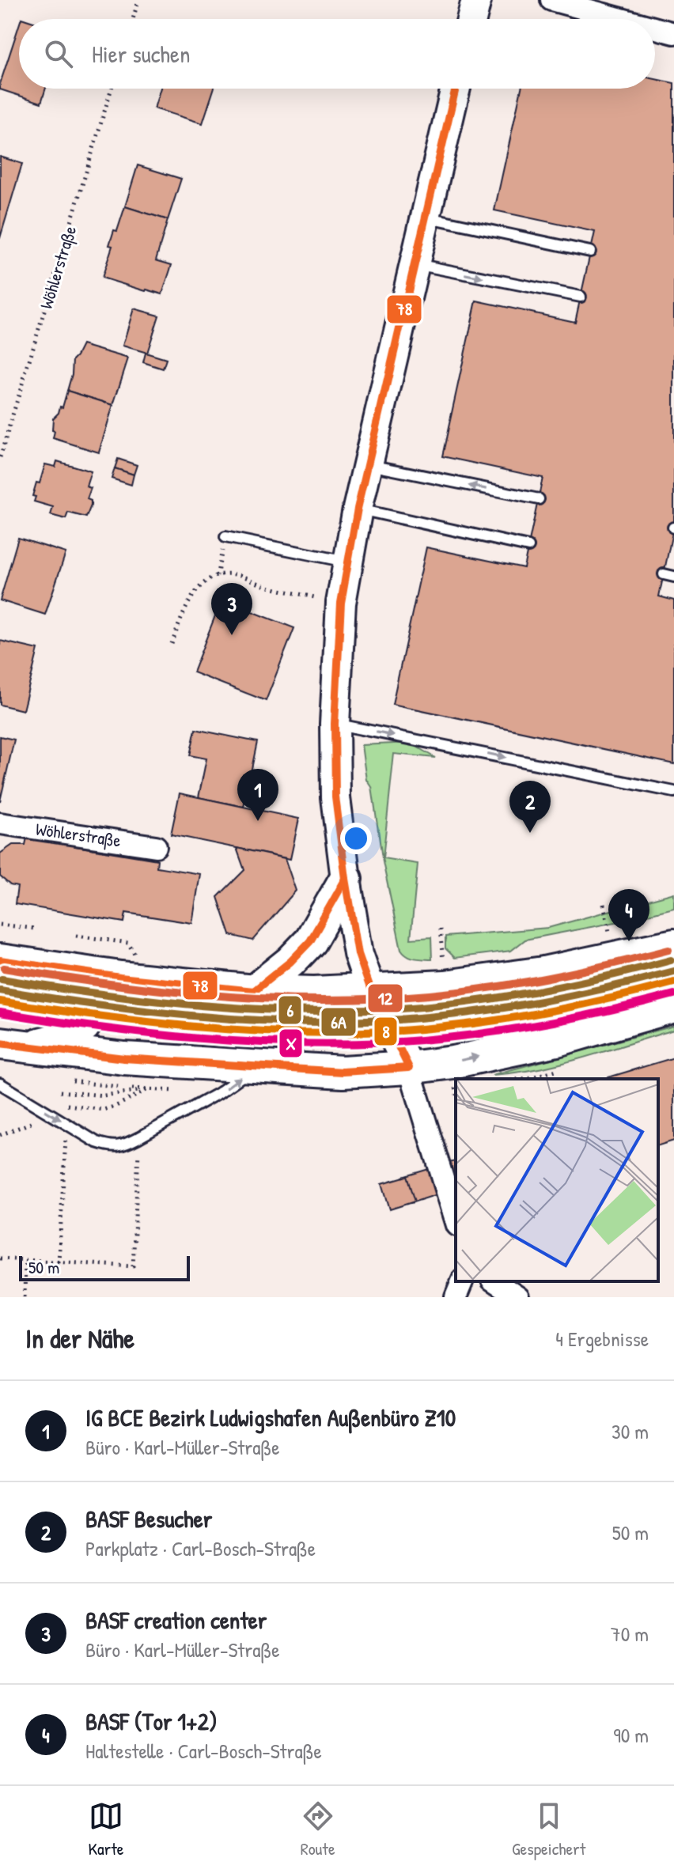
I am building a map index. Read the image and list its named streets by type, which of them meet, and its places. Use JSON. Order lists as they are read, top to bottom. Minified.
{"streets":{"street":["Wöhlerstraße"]},"lines":["transit line 78","transit line 12","transit line 6","transit line 6A","transit line 8","transit line X"],"scale_bar":"50 m","page":{"search":"Hier suchen","pins":["3","1","2","4"],"scale":"50 m","heading":["In der Nähe","4 Ergebnisse"],"list":[{"mark":"1","name":"IG BCE Bezirk Ludwigshafen Außenbüro Z10","note":"Büro · Karl-Müller-Straße","value":"30 m"},{"mark":"2","name":"BASF Besucher","note":"Parkplatz · Carl-Bosch-Straße","value":"50 m"},{"mark":"3","name":"BASF creation center","note":"Büro · Karl-Müller-Straße","value":"70 m"},{"mark":"4","name":"BASF (Tor 1+2)","note":"Haltestelle · Carl-Bosch-Straße","value":"90 m"}],"nav":["Karte","Route","Gespeichert"]}}
